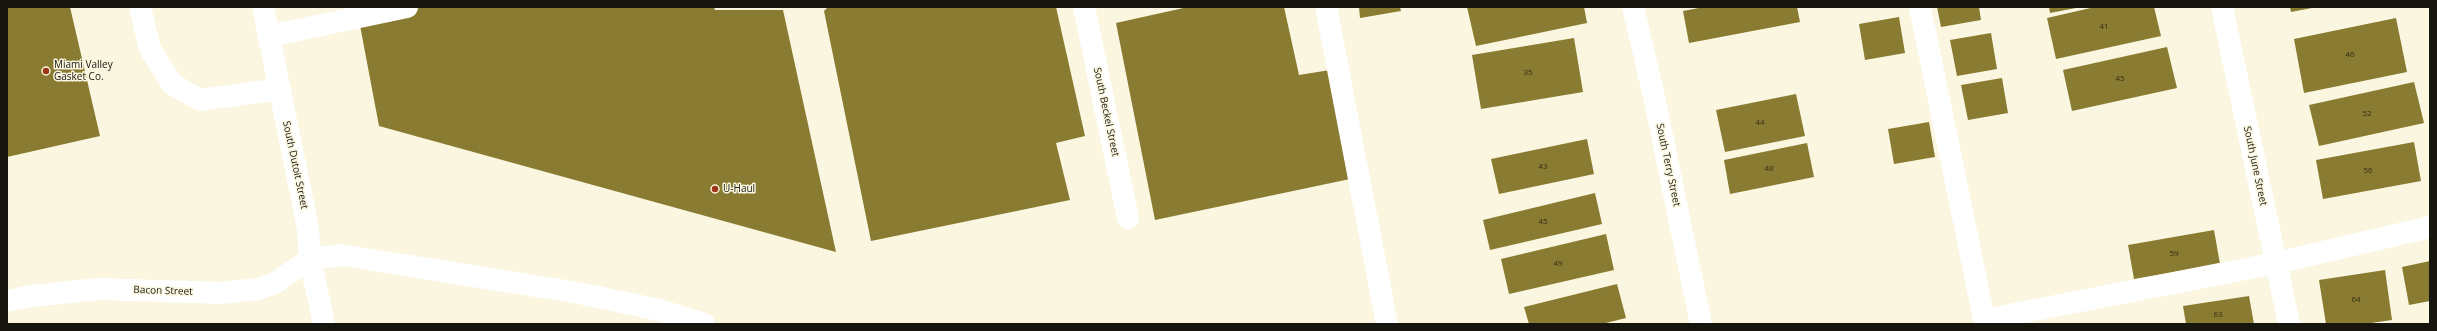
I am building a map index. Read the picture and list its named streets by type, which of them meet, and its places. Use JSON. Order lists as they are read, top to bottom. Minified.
{"streets":{"street":["South Beckel Street","South Dutoit Street","South Terry Street","South June Street","Bacon Street"]},"crossings":[["South Dutoit Street","Bacon Street"]],"places":["Miami Valley Gasket Co.","U-Haul"],"house_numbers":["41","46","35","45","52","44","43","48","56","45","59","49","64","63"]}
